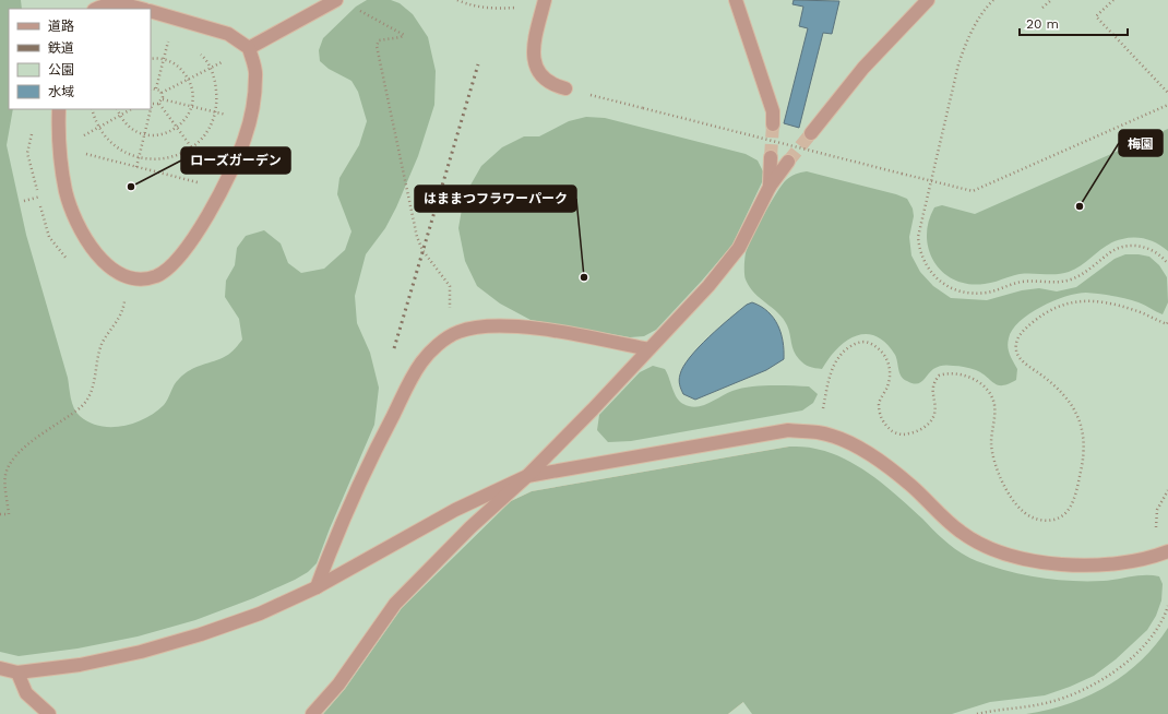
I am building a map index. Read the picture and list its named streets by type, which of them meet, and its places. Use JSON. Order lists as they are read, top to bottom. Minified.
{"places":["ローズガーデン","梅園","はままつフラワーパーク"],"legend":["道路","鉄道","公園","水域"],"scale_bar":"20 m"}
